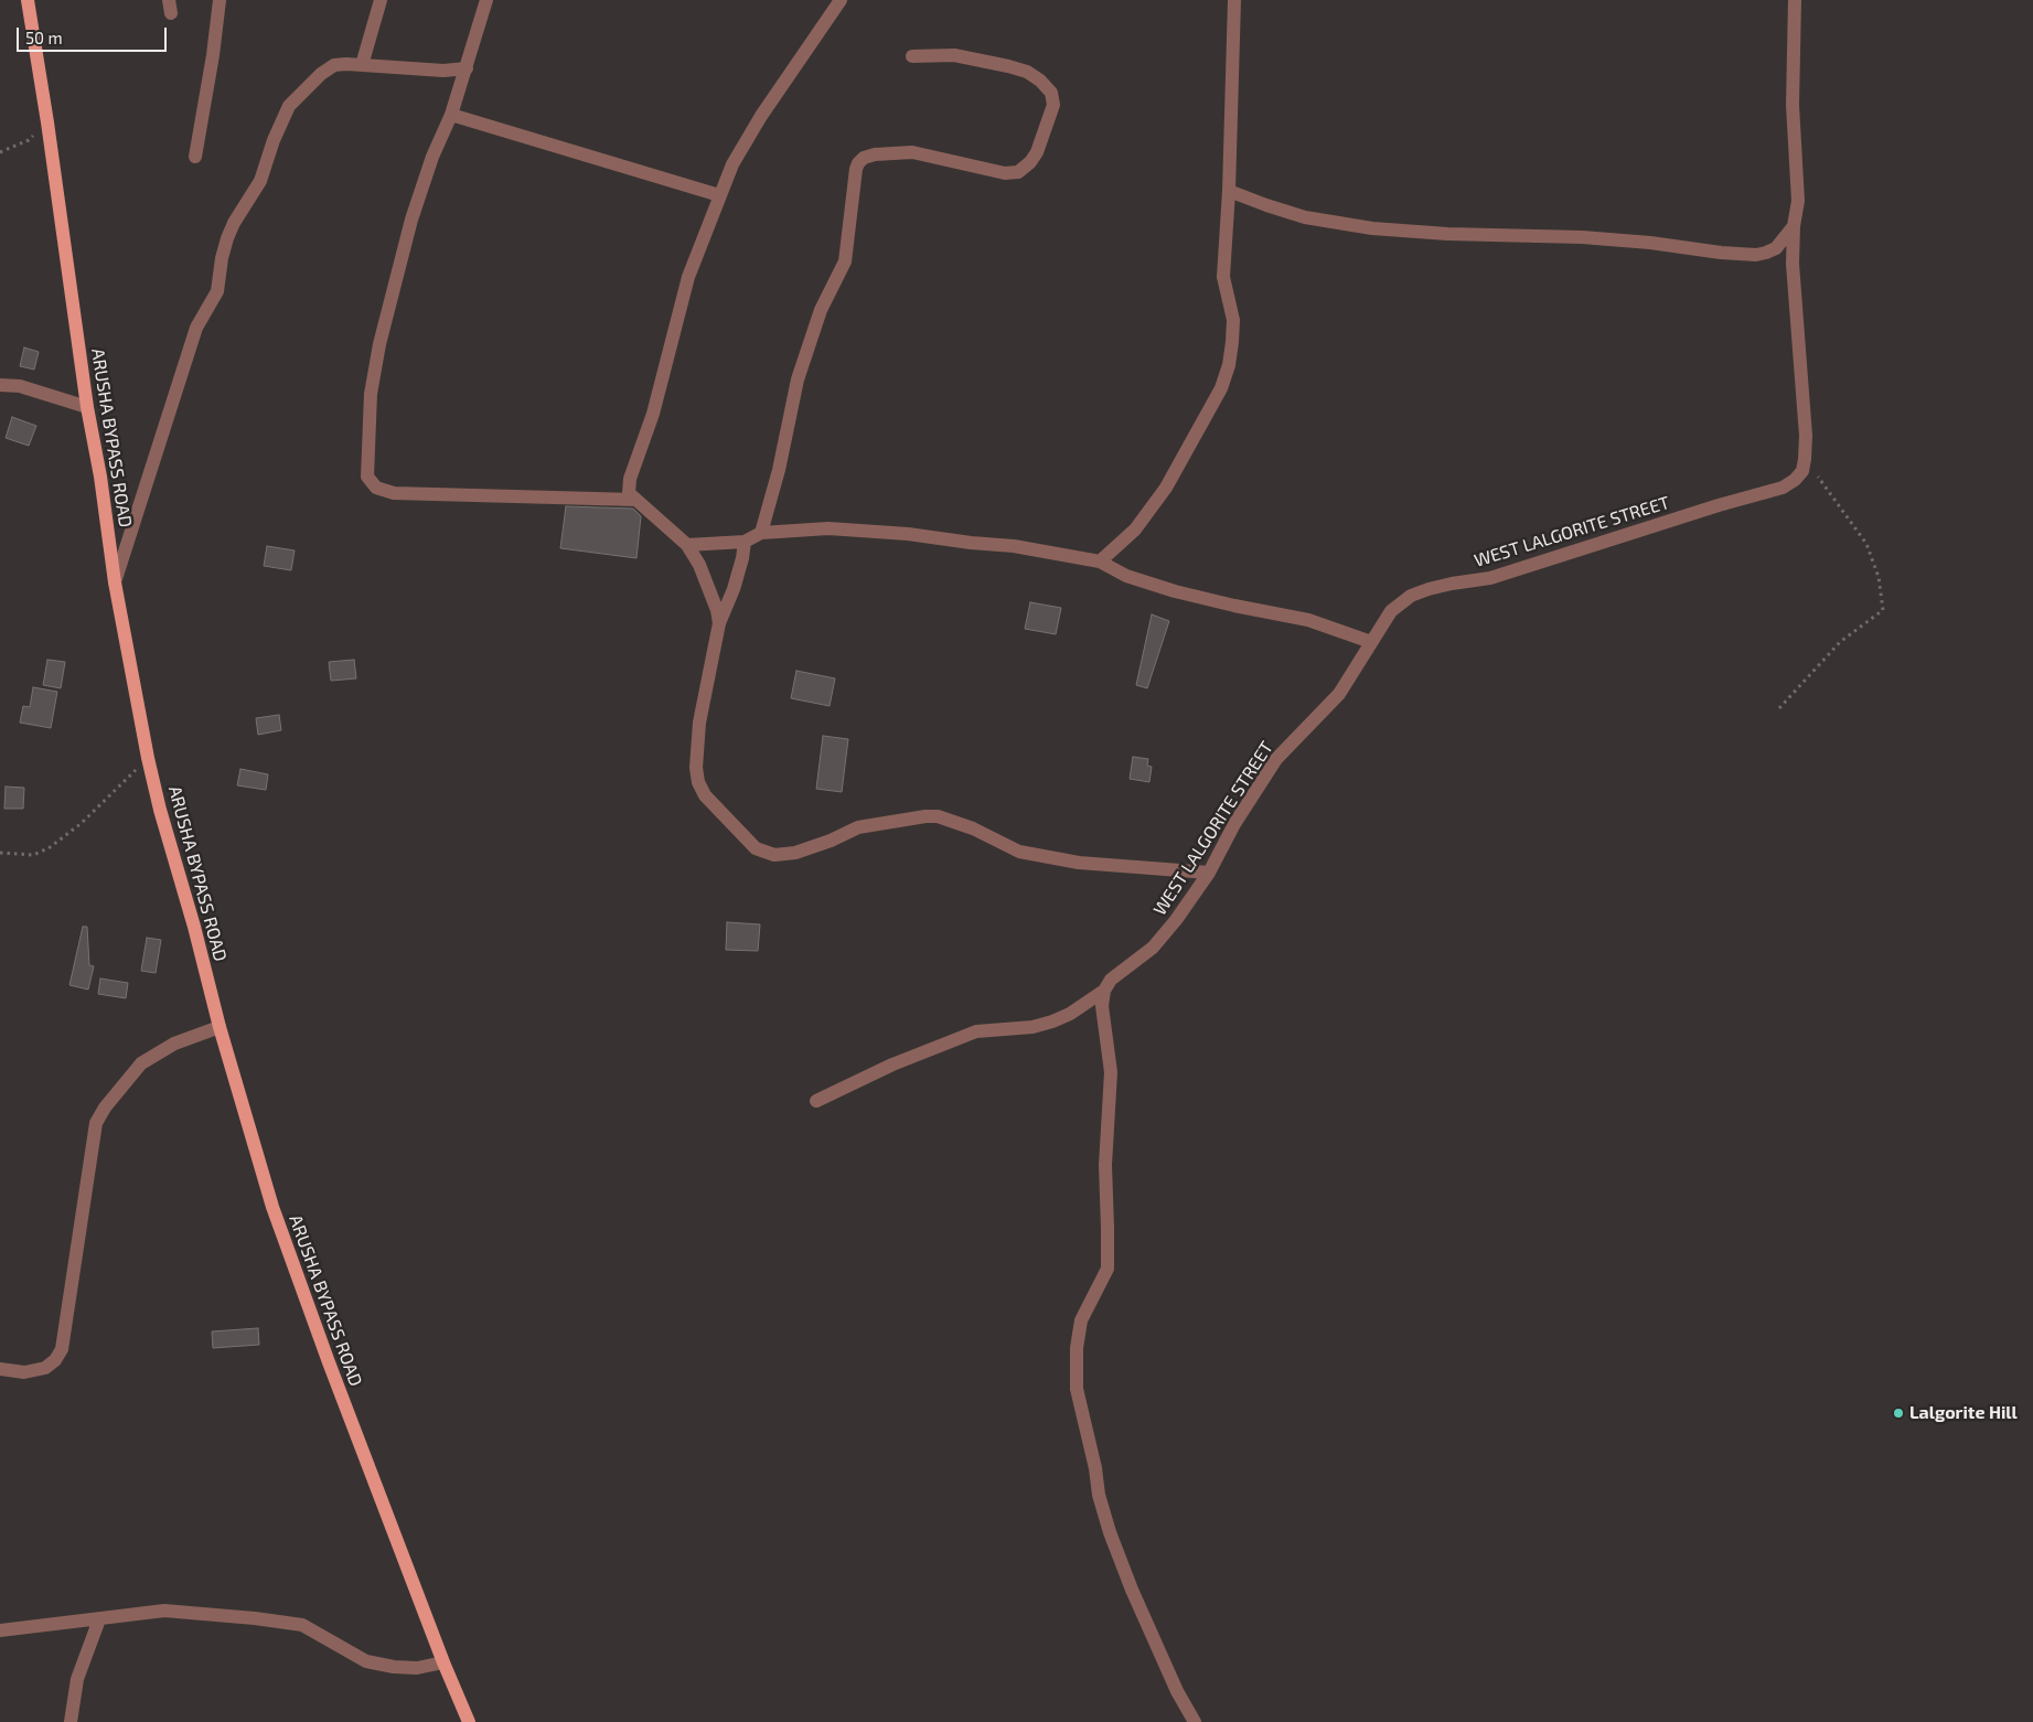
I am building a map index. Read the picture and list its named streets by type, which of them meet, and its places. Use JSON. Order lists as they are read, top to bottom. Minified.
{"streets":{"main road":["ARUSHA BYPASS ROAD"],"street":["WEST LALGORITE STREET"]},"places":["Lalgorite Hill"],"scale_bar":"50 m"}
